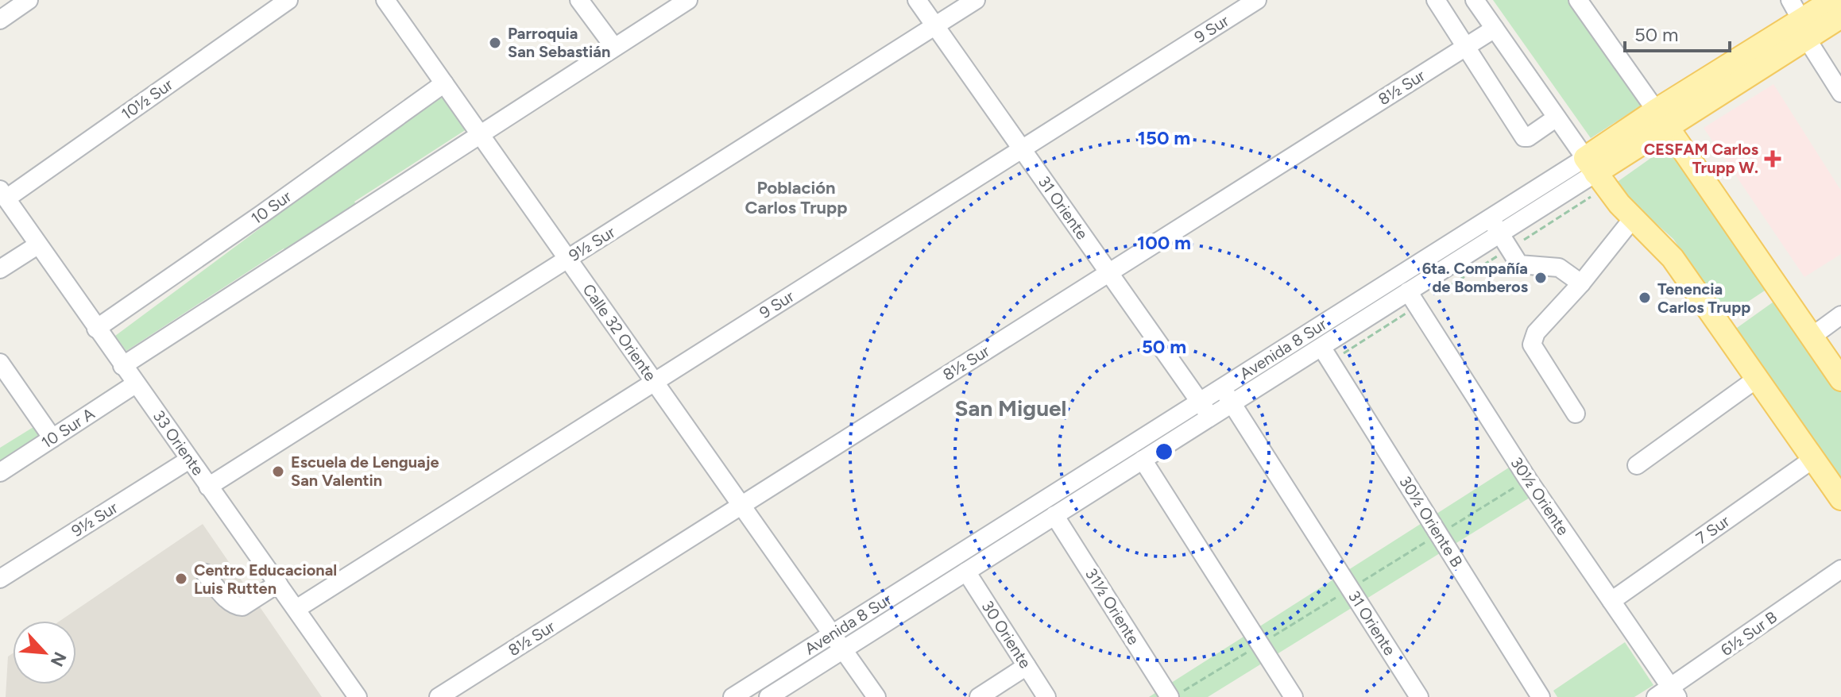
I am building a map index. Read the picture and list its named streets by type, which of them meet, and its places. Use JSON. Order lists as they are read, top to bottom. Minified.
{"streets":{"main road":["Avenida 8 Sur"],"street":["9 Sur","8½ Sur","10½ Sur","10 Sur","31 Oriente","9½ Sur","Calle 32 Oriente","10 Sur A","33 Oriente","30½ Oriente","30½ Oriente B","7 Sur","31½ Oriente","6½ Sur B","30 Oriente"]},"crossings":[["9 Sur","31 Oriente"],["9 Sur","Calle 32 Oriente"],["9 Sur","33 Oriente"],["8½ Sur","31 Oriente"],["8½ Sur","Calle 32 Oriente"],["10½ Sur","33 Oriente"],["10 Sur","Calle 32 Oriente"],["10 Sur","33 Oriente"],["31 Oriente","9½ Sur"],["31 Oriente","Avenida 8 Sur"],["9½ Sur","Calle 32 Oriente"],["9½ Sur","33 Oriente"],["Calle 32 Oriente","Avenida 8 Sur"],["Avenida 8 Sur","30½ Oriente"],["Avenida 8 Sur","30½ Oriente B"],["Avenida 8 Sur","31½ Oriente"],["Avenida 8 Sur","30 Oriente"],["10 Sur A","33 Oriente"],["30½ Oriente","7 Sur"],["30½ Oriente","6½ Sur B"]],"districts":["Población Carlos Trupp","San Miguel"],"places":{"other":["Parroquia San Sebastián","6ta. Compañía de Bomberos","Tenencia Carlos Trupp","Escuela de Lenguaje San Valentin","Centro Educacional Luis Rutten"],"health":["CESFAM Carlos Trupp W."]},"scale_bar":"50 m","north":"bottom right","rings":["150 m","100 m","50 m"]}
